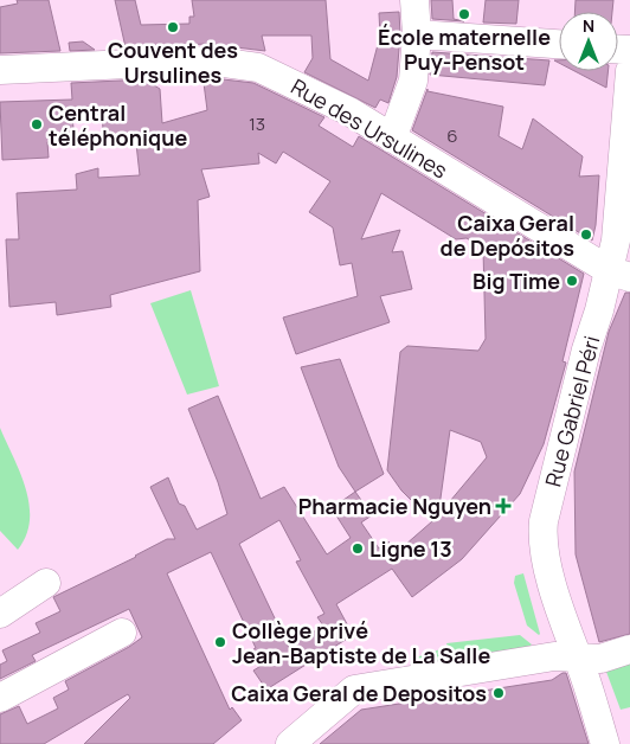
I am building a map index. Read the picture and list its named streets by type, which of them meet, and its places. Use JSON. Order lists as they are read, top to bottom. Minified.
{"streets":{"street":["Rue des Ursulines","Rue Gabriel Péri"]},"crossings":[["Rue des Ursulines","Rue Gabriel Péri"]],"places":{"other":["École maternelle Puy-Pensot","Couvent des Ursulines","Central téléphonique","Caixa Geral de Depósitos","Big Time","Ligne 13","Collège privé Jean-Baptiste de La Salle","Caixa Geral de Depositos"],"health":["Pharmacie Nguyen"]},"house_numbers":["13","6"],"north":"top"}
